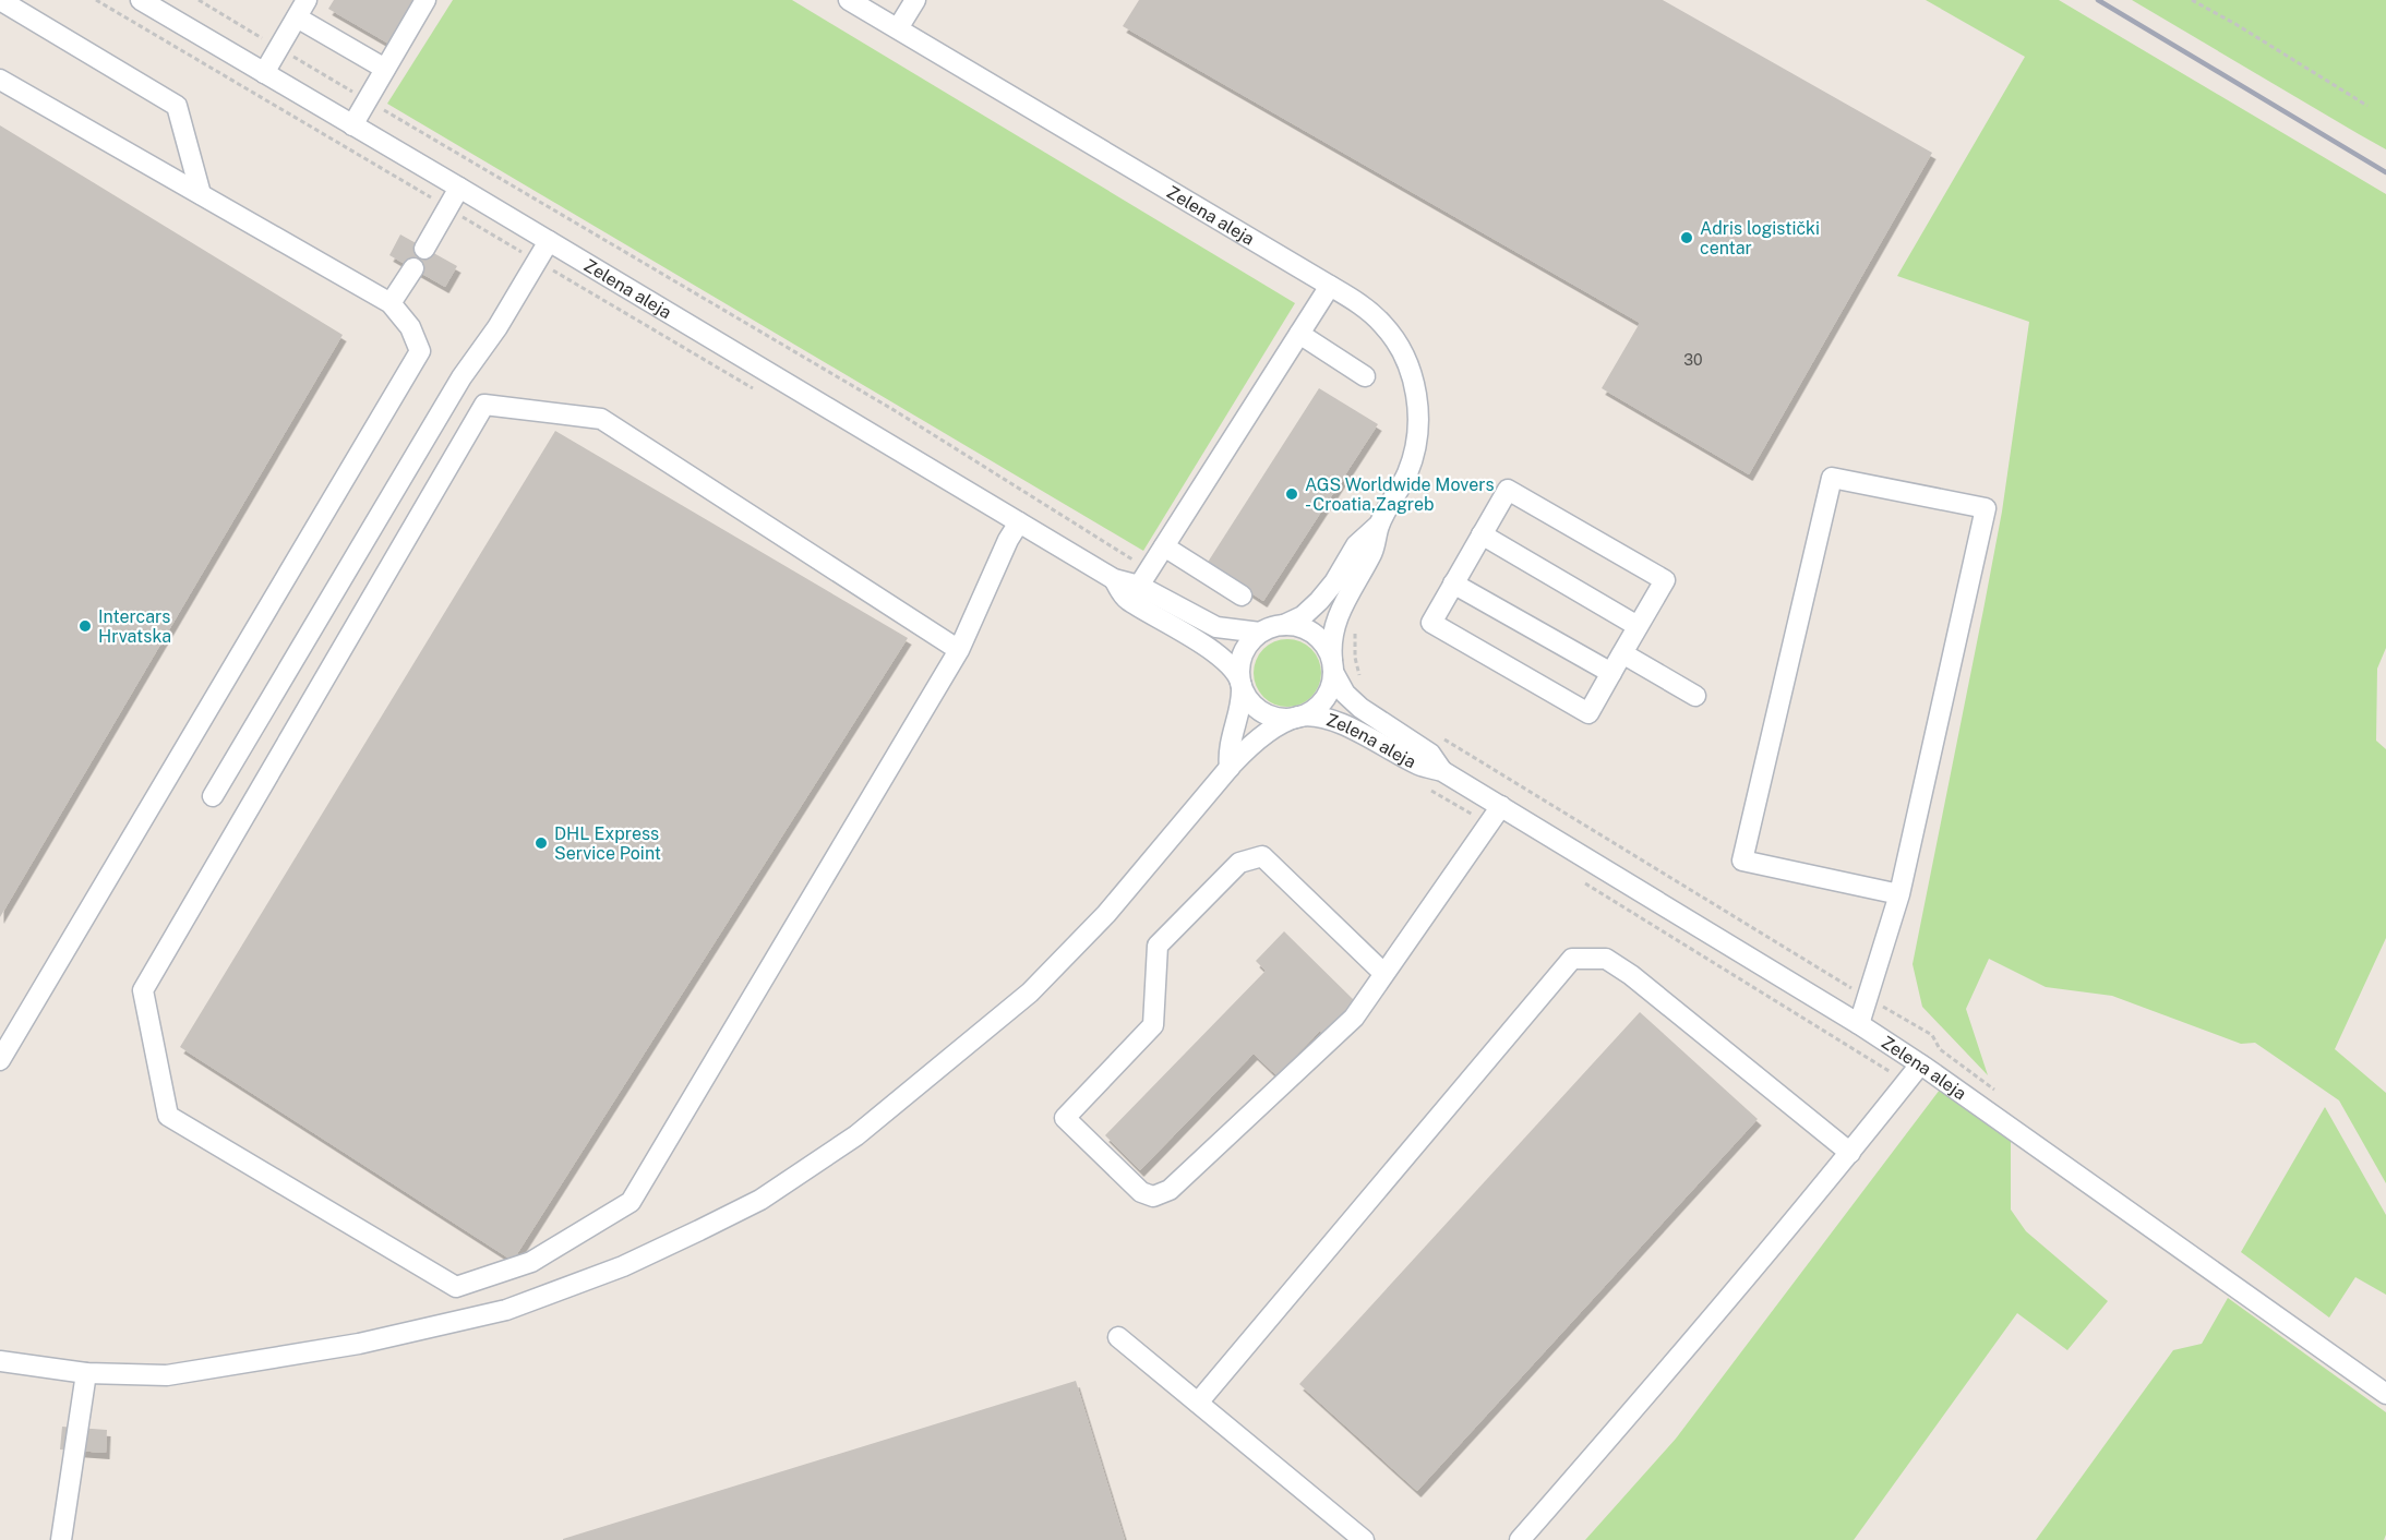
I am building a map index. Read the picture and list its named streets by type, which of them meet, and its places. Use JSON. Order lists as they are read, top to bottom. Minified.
{"streets":{"street":["Zelena aleja"]},"places":["Adris logistički centar","AGS Worldwide Movers - Croatia,Zagreb","Intercars Hrvatska","DHL Express Service Point"],"house_numbers":["30"]}
